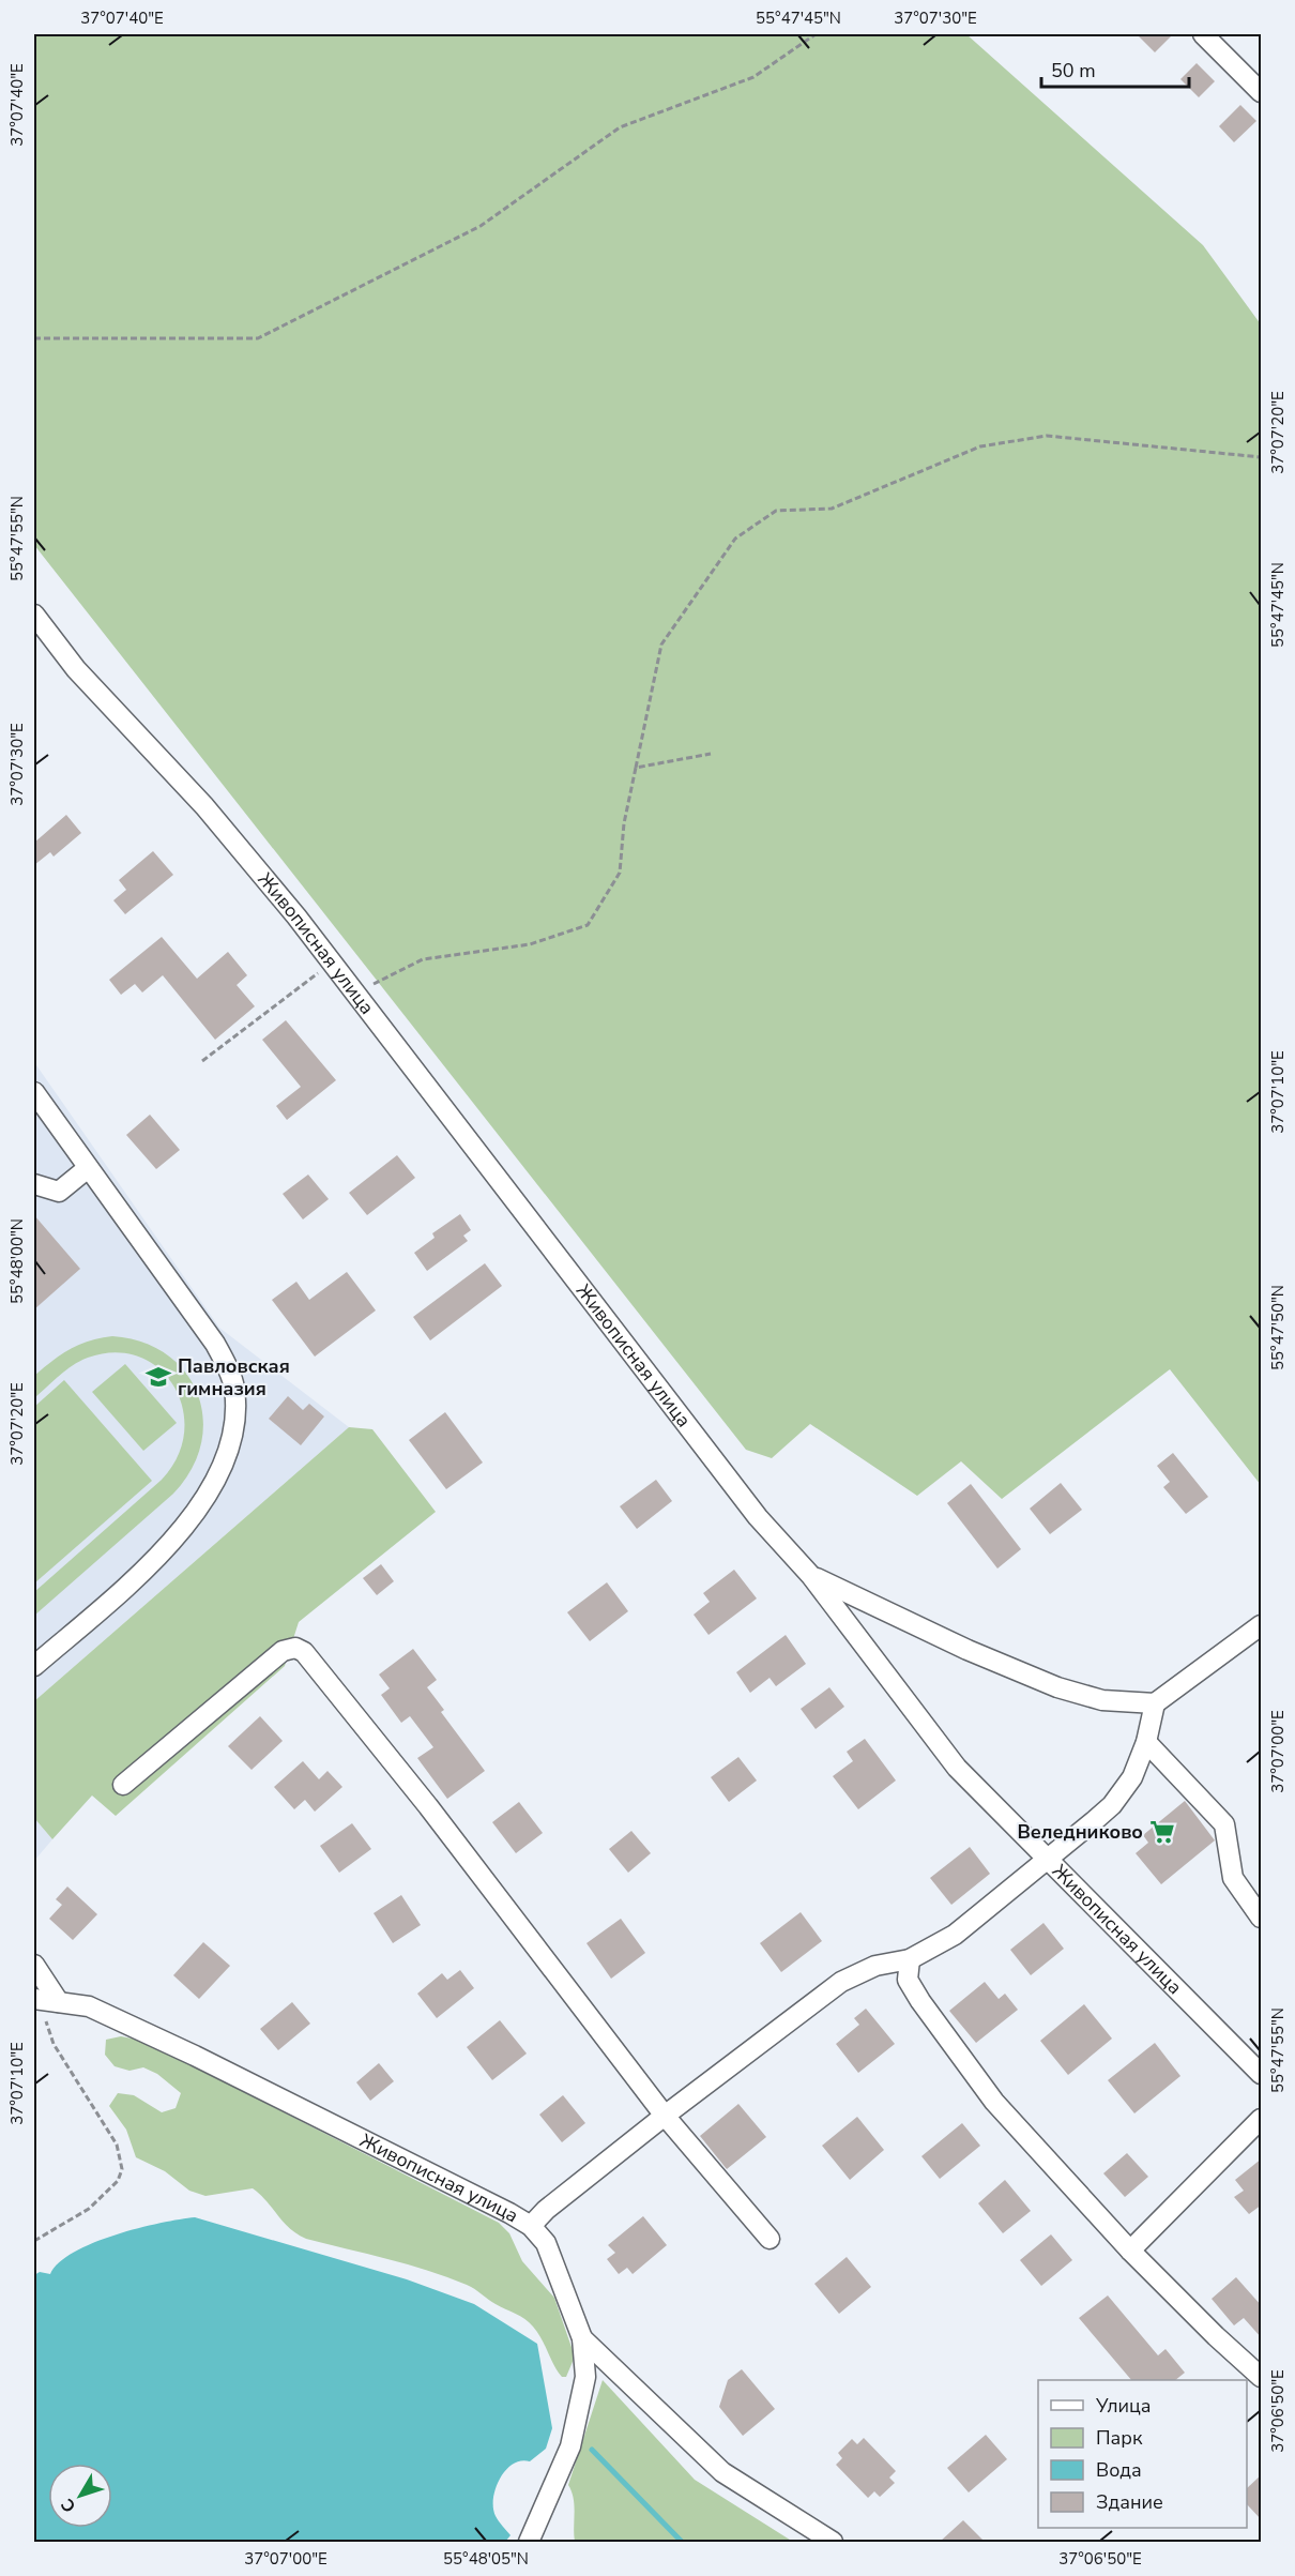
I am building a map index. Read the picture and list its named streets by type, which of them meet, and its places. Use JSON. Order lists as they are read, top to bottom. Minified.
{"streets":{"street":["Живописная улица"]},"places":{"school or university":["Павловская гимназия"],"supermarket":["Веледниково"]},"legend":["Улица","Парк","Вода","Здание"],"scale_bar":"50 m","north":"bottom left","coordinates":["37°07'40\"E","55°47'45\"N","37°07'30\"E","37°07'20\"E","55°47'55\"N","37°07'10\"E","55°48'00\"N","55°47'50\"N","37°07'00\"E","37°06'50\"E","55°48'05\"N"]}
